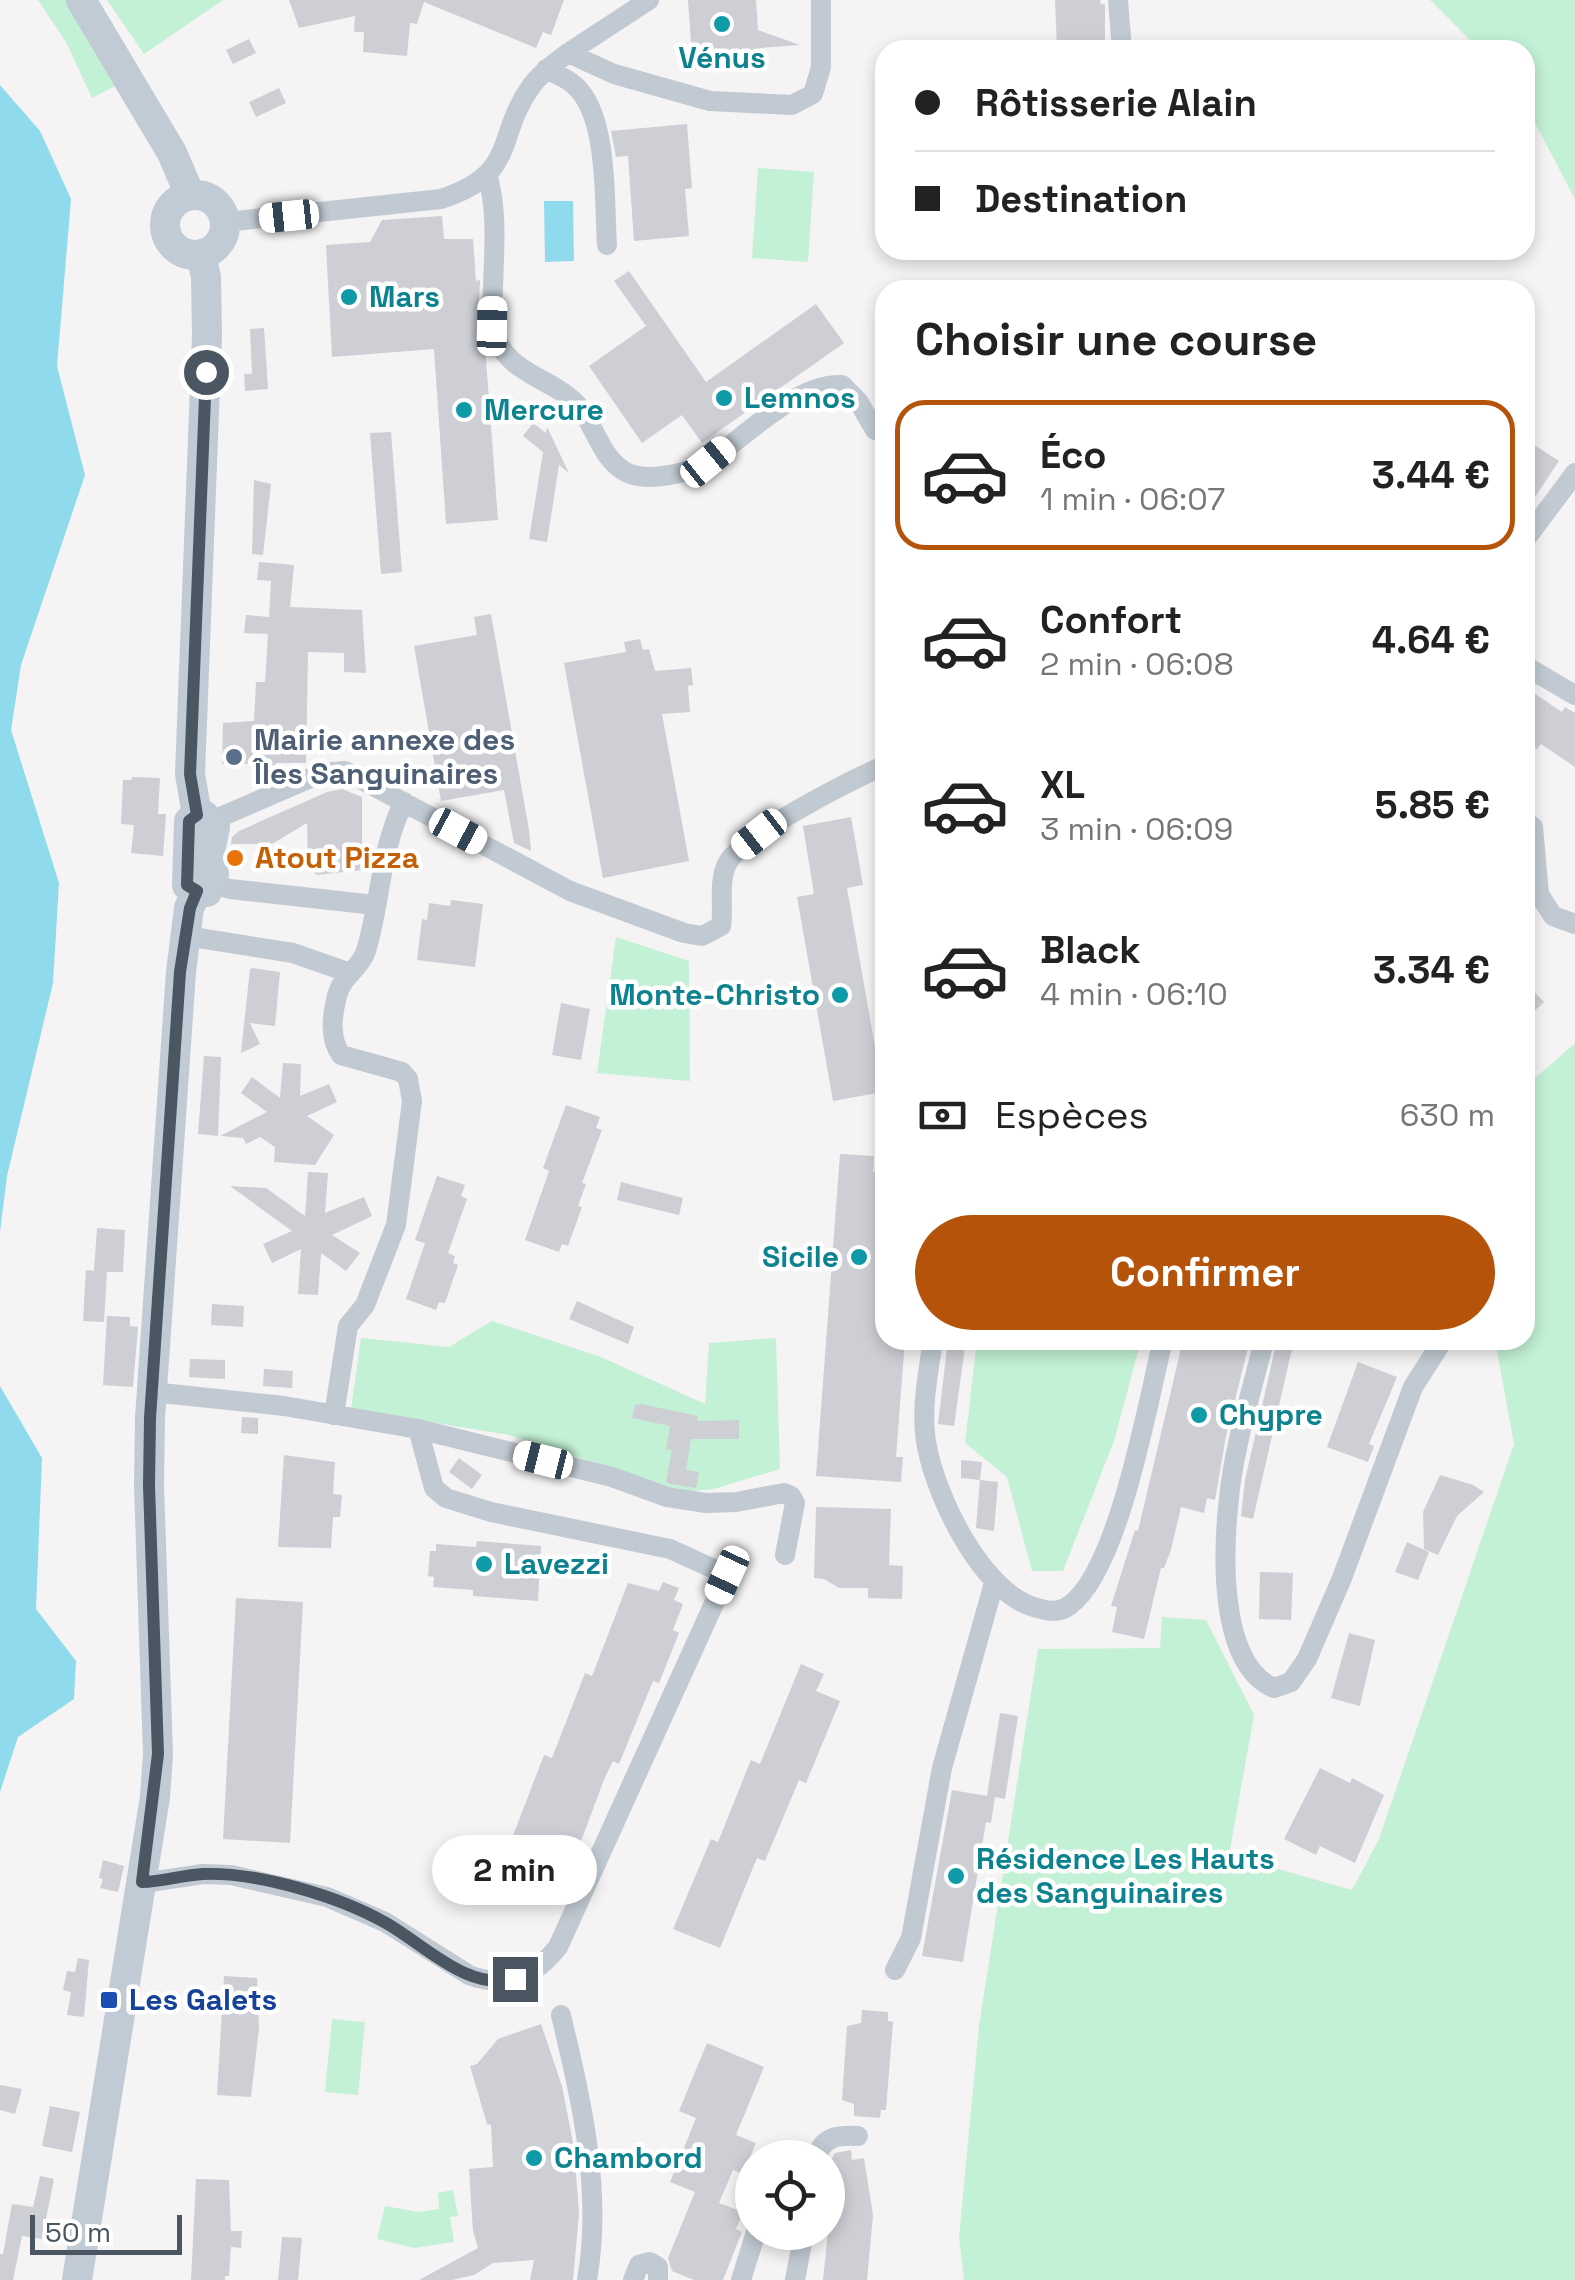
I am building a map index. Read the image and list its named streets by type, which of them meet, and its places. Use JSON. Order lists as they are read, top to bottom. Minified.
{"places":{"other":["Vénus","Mars","Lemnos","Mercure","Mairie annexe des Îles Sanguinaires","Atout Pizza","Monte-Christo","Sicile","Chypre","Lavezzi","Résidence Les Hauts des Sanguinaires","Chambord"],"transit":["Les Galets"]},"scale_bar":"50 m","page":{"banner":["Rôtisserie Alain","Destination"],"heading":"Choisir une course","list":[{"name":"Éco","note":"1 min · 06:07","value":"3.44 €"},{"name":"Confort","note":"2 min · 06:08","value":"4.64 €"},{"name":"XL","note":"3 min · 06:09","value":"5.85 €"},{"name":"Black","note":"4 min · 06:10","value":"3.34 €"}],"pay":["Espèces","630 m"],"buttons":"Confirmer","bubble":"2 min","scale":"50 m"}}
